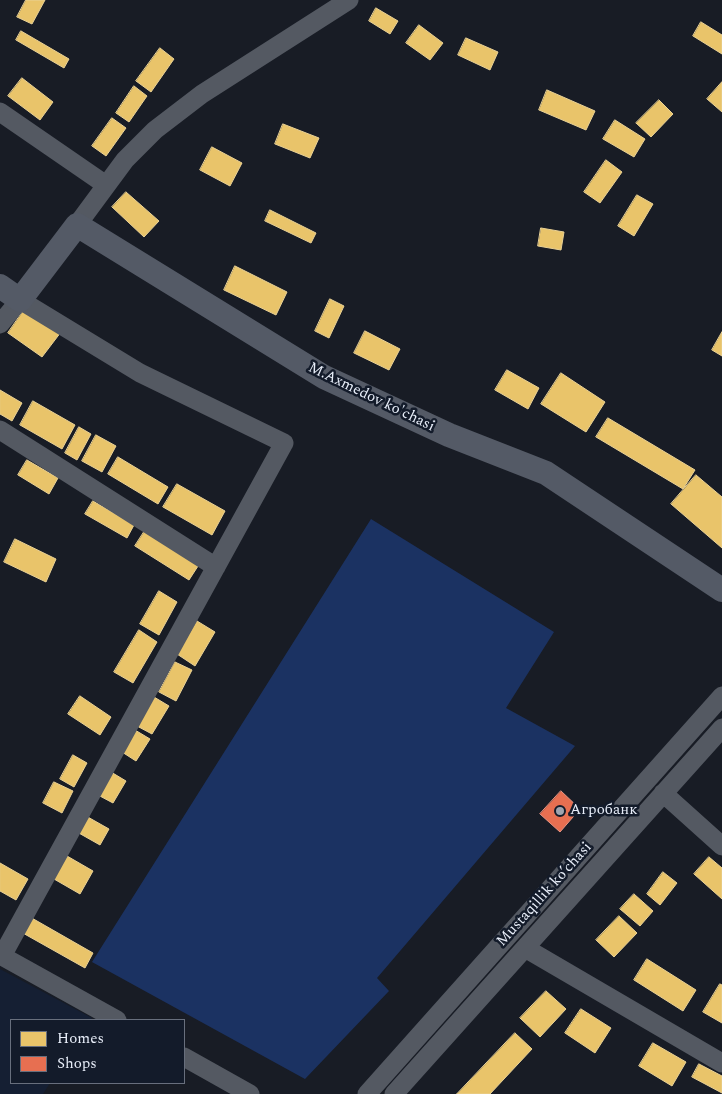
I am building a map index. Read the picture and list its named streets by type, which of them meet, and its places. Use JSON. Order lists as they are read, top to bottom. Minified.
{"streets":{"main road":["M.Axmedov ko'chasi"],"street":["Mustaqillik ko’chasi"]},"places":["Агробанк"],"legend":["Homes","Shops"]}
